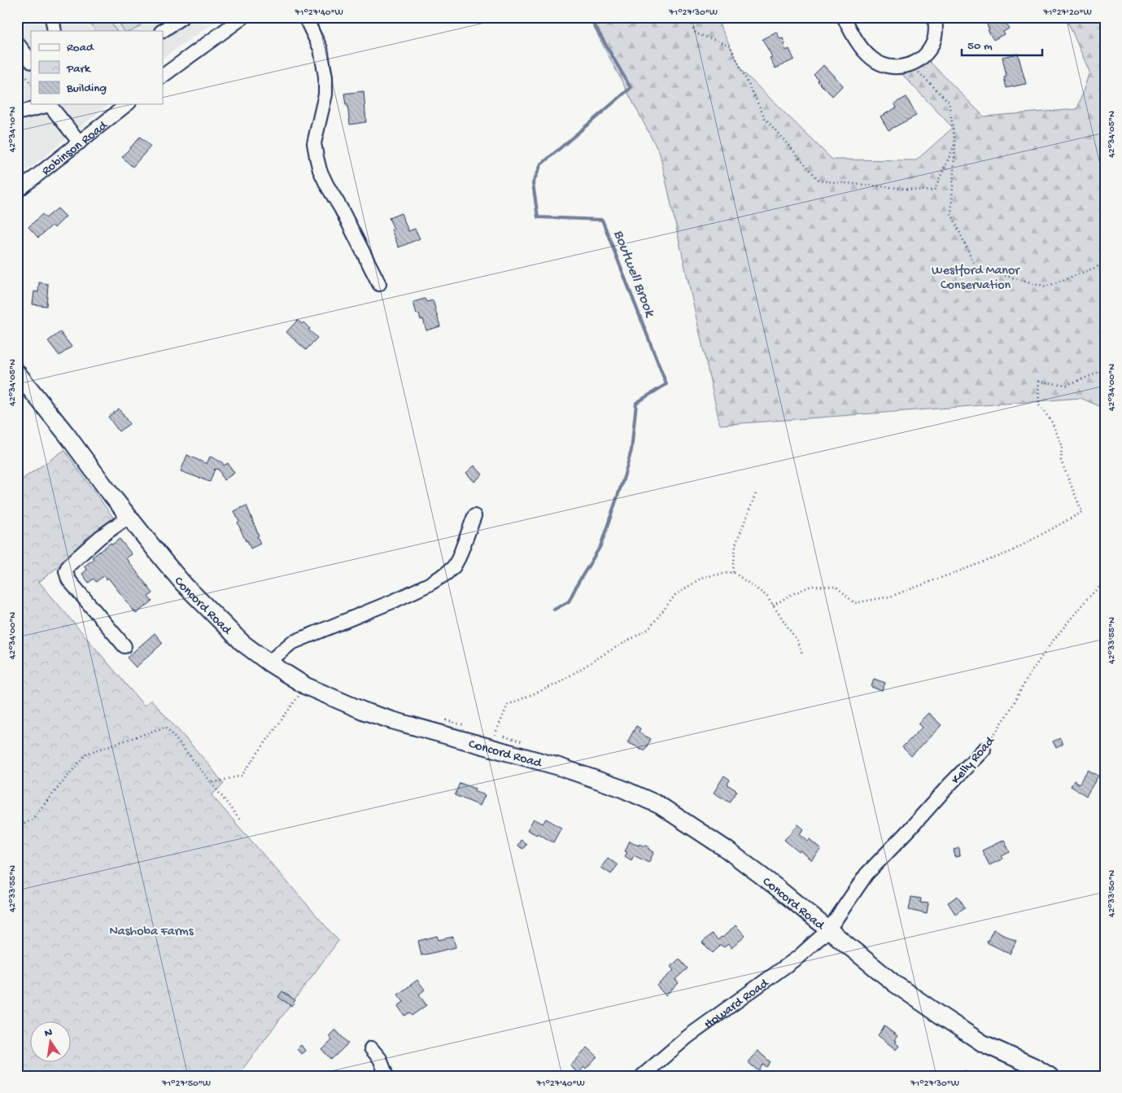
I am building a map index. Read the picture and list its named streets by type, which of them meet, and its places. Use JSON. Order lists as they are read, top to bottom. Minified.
{"streets":{"main road":["Concord Road"],"street":["Robinson Road","Kelly Road","Howard Road"]},"crossings":[["Concord Road","Kelly Road"],["Concord Road","Howard Road"],["Kelly Road","Howard Road"]],"water":["Boutwell Brook"],"parks":["Westford Manor Conservation","Nashoba Farms"],"legend":["Road","Park","Building"],"scale_bar":"50 m","north":"top","coordinates":["71°27'40\"W","71°27'30\"W","71°27'20\"W","42°34'10\"N","42°34'05\"N","42°34'00\"N","42°33'55\"N","42°33'50\"N","71°27'50\"W"]}
